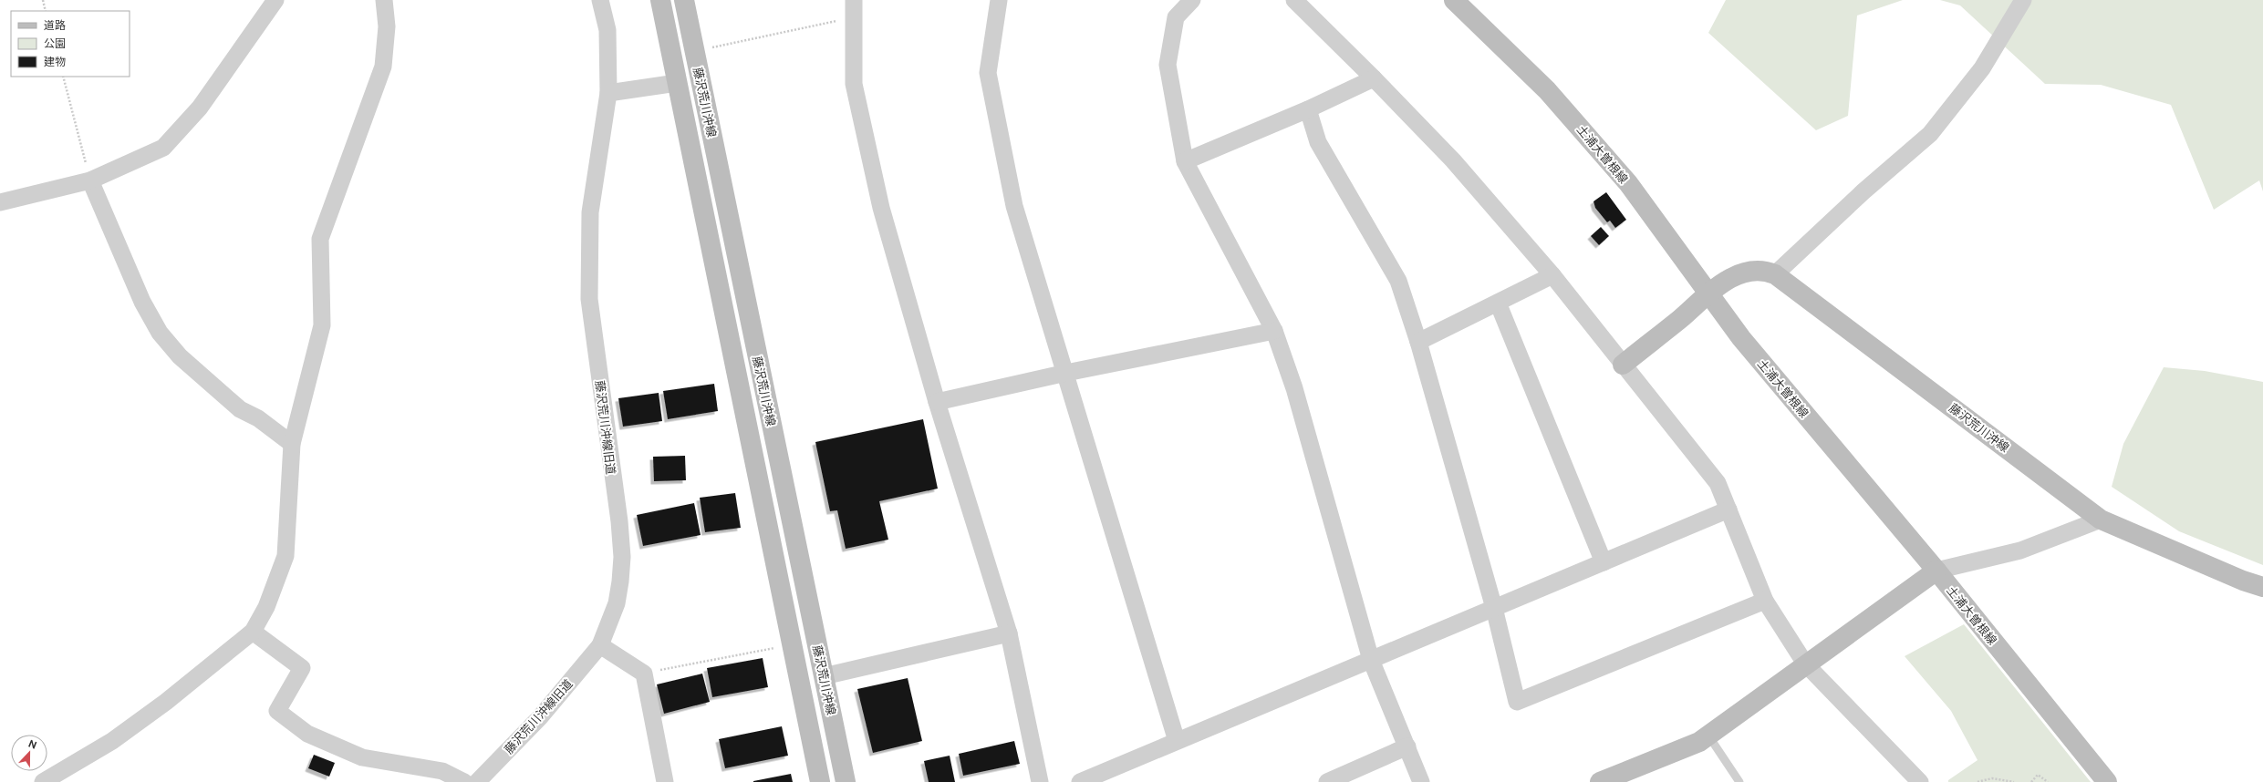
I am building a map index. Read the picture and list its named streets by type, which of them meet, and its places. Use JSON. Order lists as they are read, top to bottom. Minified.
{"streets":{"main road":["藤沢荒川沖線","土浦大曽根線"],"street":["藤沢荒川沖線旧道"]},"crossings":[["藤沢荒川沖線","土浦大曽根線"]],"legend":["道路","公園","建物"],"north":"top"}
